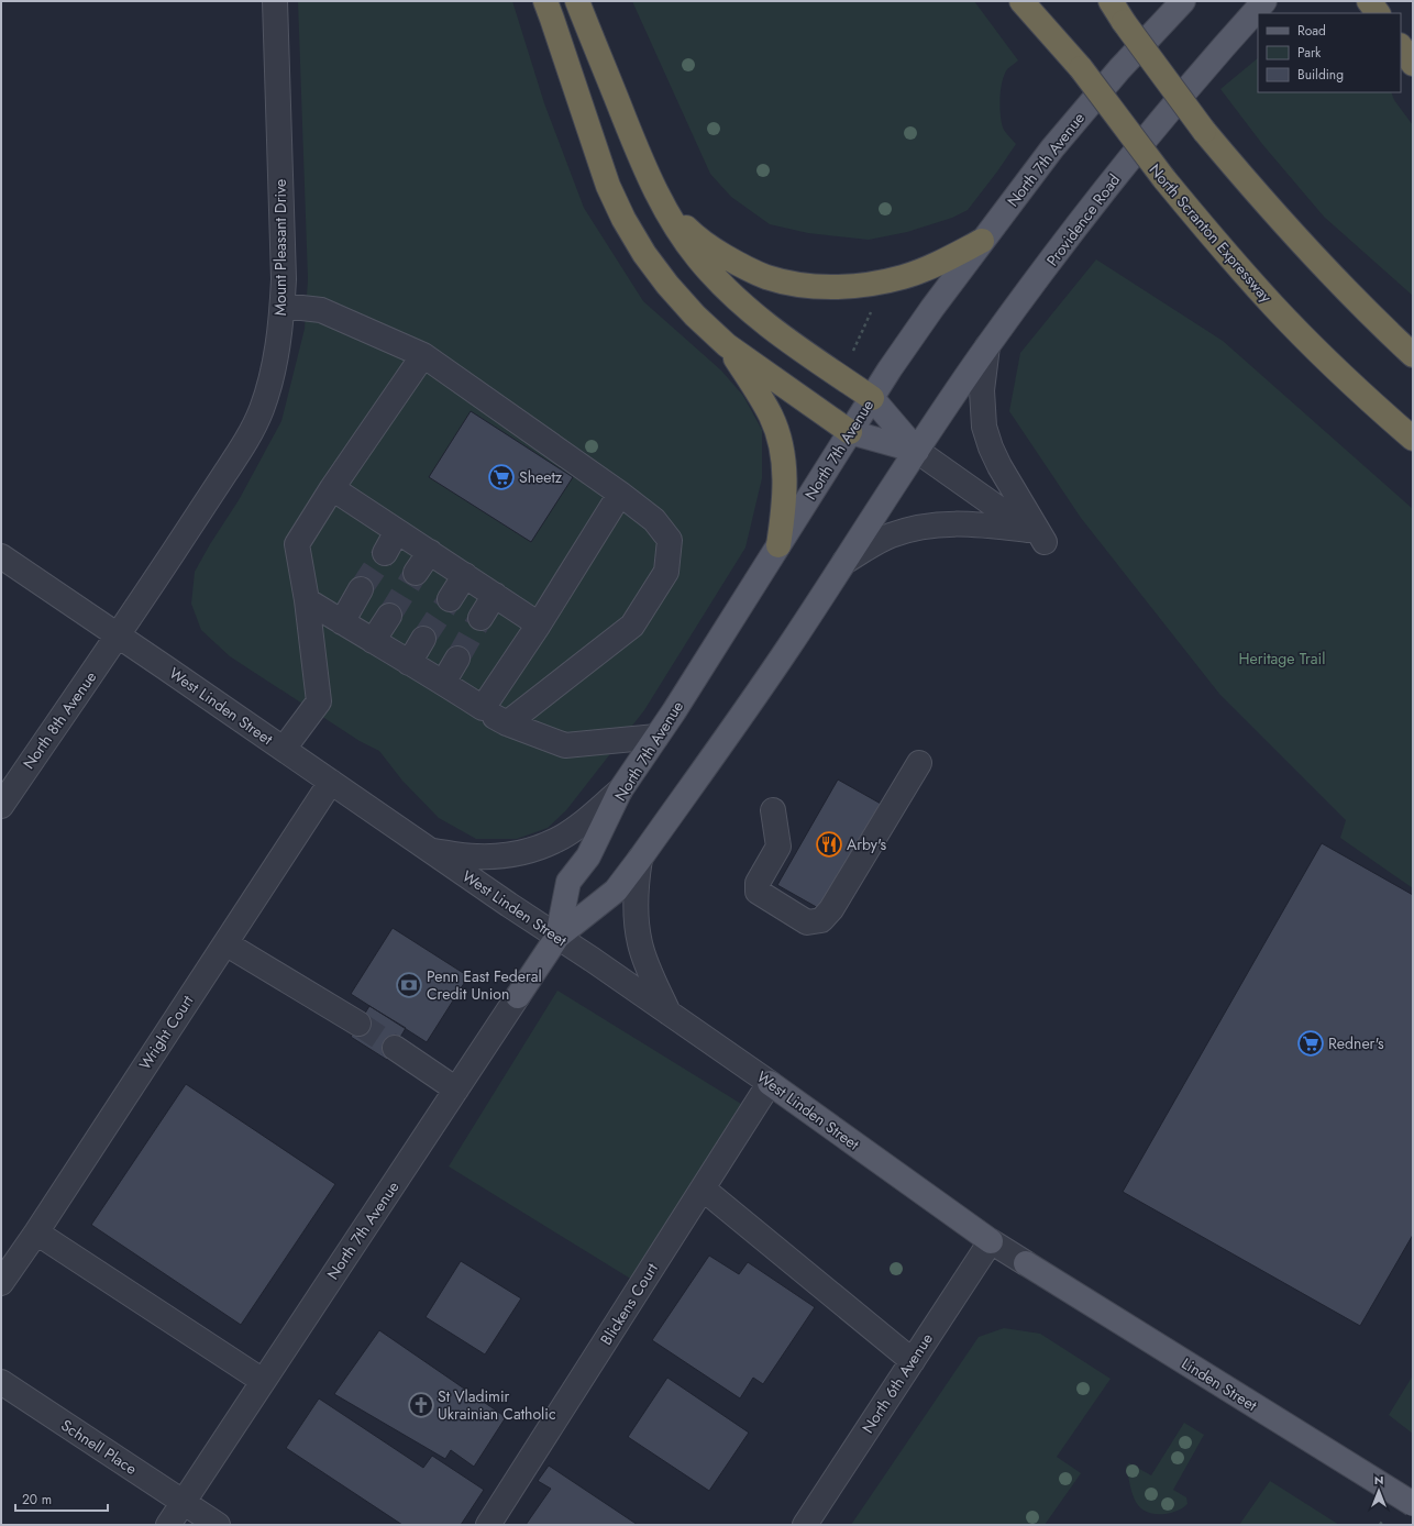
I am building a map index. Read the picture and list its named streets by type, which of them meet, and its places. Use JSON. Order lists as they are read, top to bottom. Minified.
{"streets":{"highway":["North Scranton Expressway"],"main road":["North 7th Avenue","Providence Road","West Linden Street","Linden Street"],"street":["Mount Pleasant Drive","North 8th Avenue","Wright Court","Blickens Court","North 6th Avenue","Schnell Place"]},"crossings":[["North 7th Avenue","Providence Road"],["North 7th Avenue","West Linden Street"],["North 7th Avenue","Schnell Place"],["Mount Pleasant Drive","West Linden Street"],["Mount Pleasant Drive","North 8th Avenue"],["West Linden Street","North 8th Avenue"],["West Linden Street","Wright Court"],["West Linden Street","Blickens Court"],["West Linden Street","North 6th Avenue"],["West Linden Street","Linden Street"]],"parks":["Heritage Trail"],"places":{"supermarket":["Sheetz","Redner's"],"restaurant":["Arby's"],"bank":["Penn East Federal Credit Union"],"church":["St Vladimir Ukrainian Catholic"]},"legend":["Road","Park","Building"],"scale_bar":"20 m","north":"top"}
